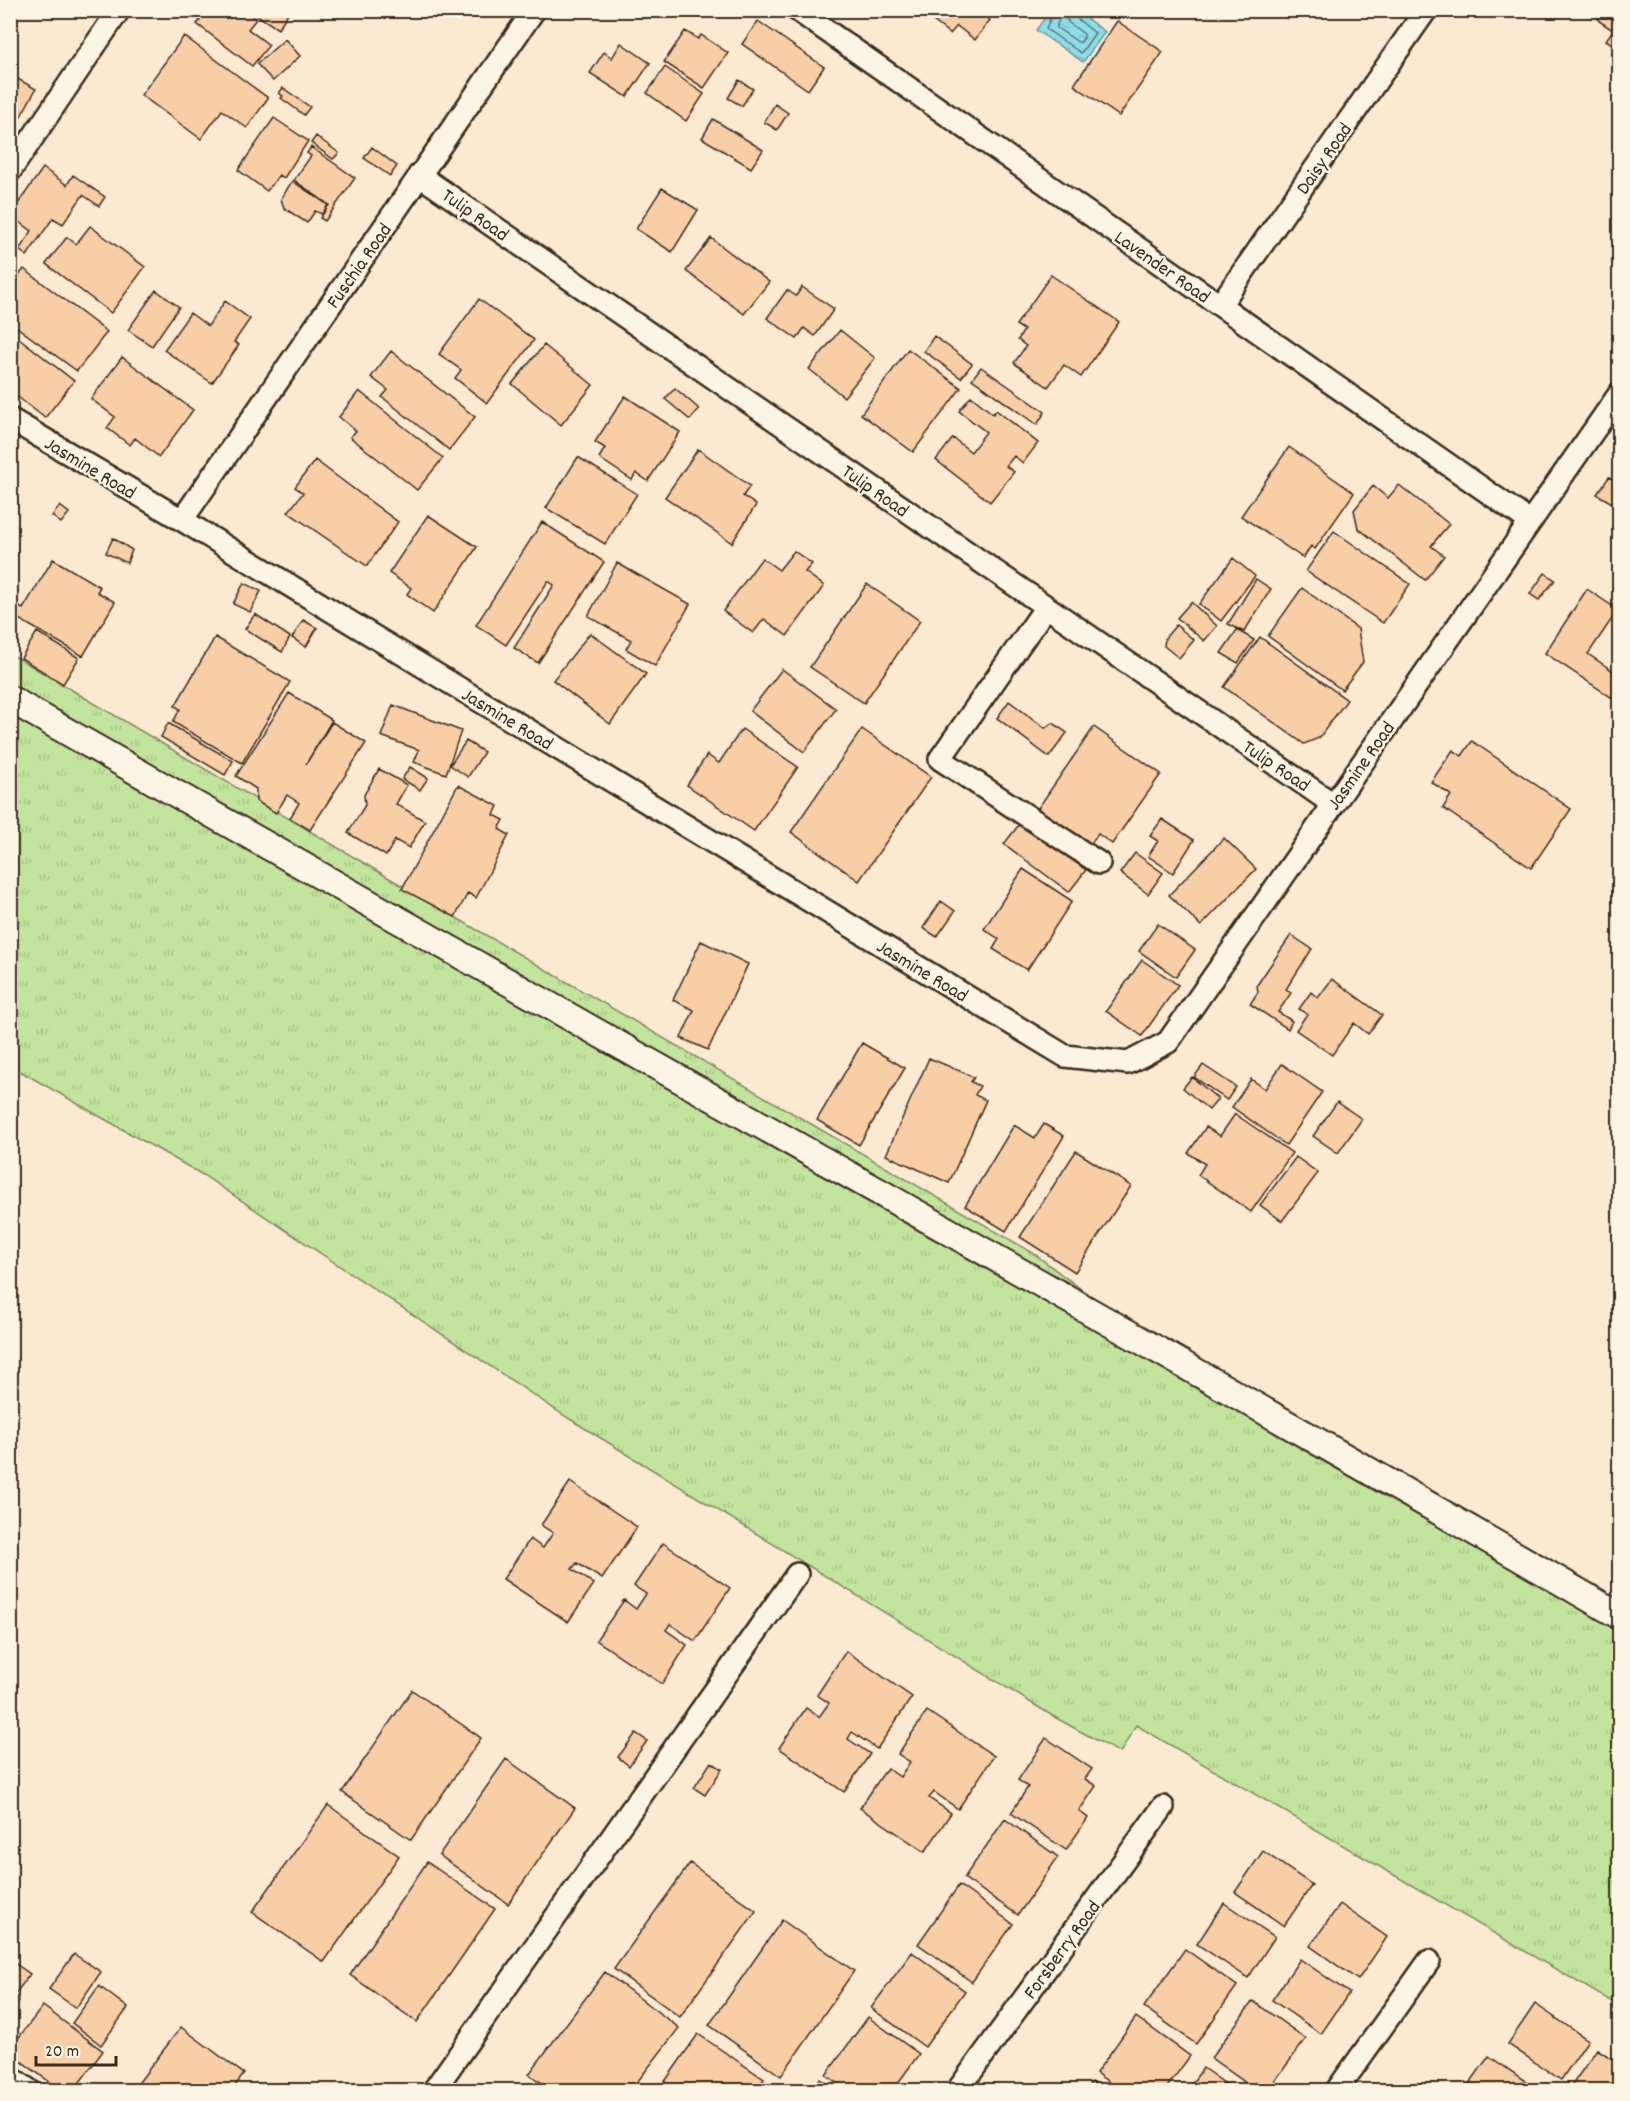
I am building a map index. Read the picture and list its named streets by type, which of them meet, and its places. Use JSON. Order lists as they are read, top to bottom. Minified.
{"streets":{"street":["Daisy Road","Tulip Road","Fuschia Road","Lavender Road","Jasmine Road","Forsberry Road"]},"crossings":[["Daisy Road","Lavender Road"],["Tulip Road","Fuschia Road"],["Tulip Road","Jasmine Road"],["Fuschia Road","Jasmine Road"],["Lavender Road","Jasmine Road"]],"scale_bar":"20 m"}
